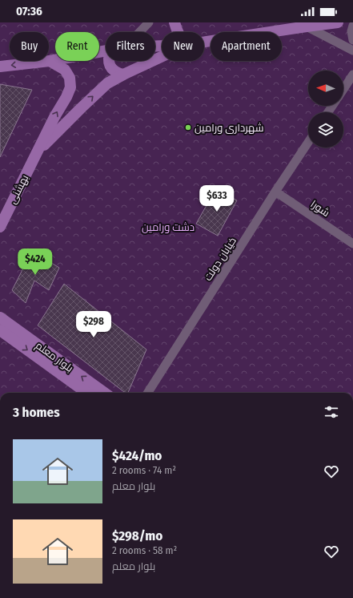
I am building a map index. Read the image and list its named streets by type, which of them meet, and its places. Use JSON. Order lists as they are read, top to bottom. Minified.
{"streets":{"main road":["بهشنی","بلوار معلم"],"street":["شورا","خیابان دولت"]},"crossings":[["شورا","خیابان دولت"]],"one_way":["بهشنی"],"parks":["دشت ورامین"],"places":["شهرداری ورامین"],"north":"left","page":{"status":"07:36","chip":["Buy","Rent","Filters","New","Apartment"],"price":["$633","$424","$298"],"heading":"3 homes","list":[{"name":"$424/mo","note":"2 rooms · 74 m² · بلوار معلم"},{"name":"$298/mo","note":"2 rooms · 58 m² · بلوار معلم"}]}}
